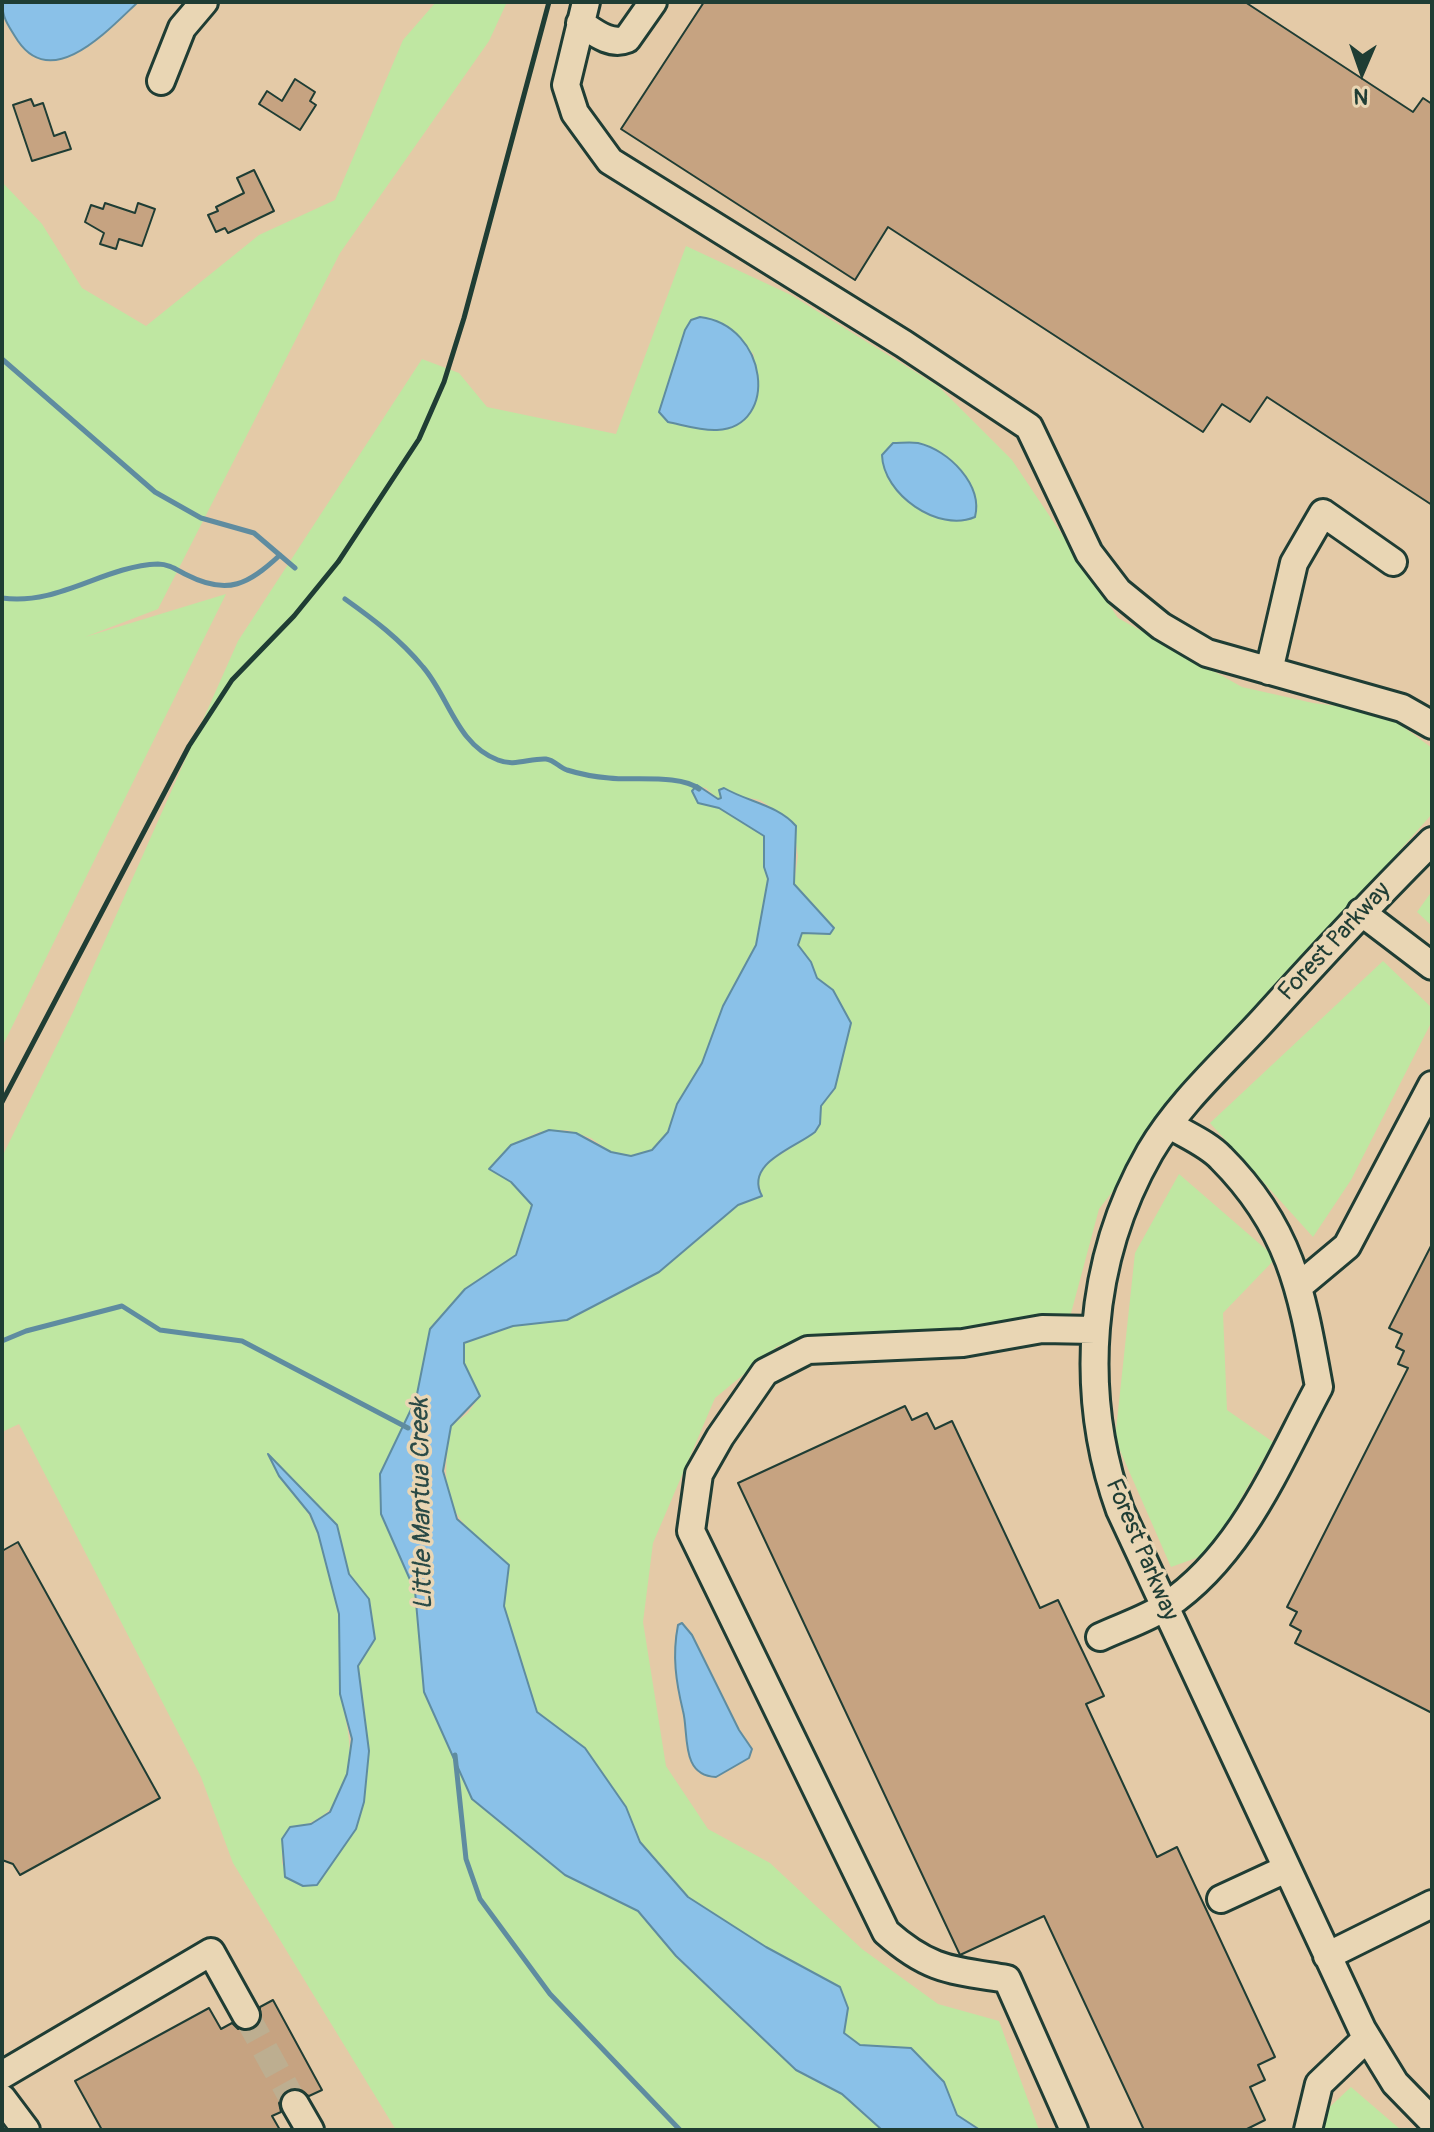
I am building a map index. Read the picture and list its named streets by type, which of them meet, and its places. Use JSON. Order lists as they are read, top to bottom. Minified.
{"streets":{"street":["Forest Parkway"]},"water":["Little Mantua Creek"],"north":"bottom"}
